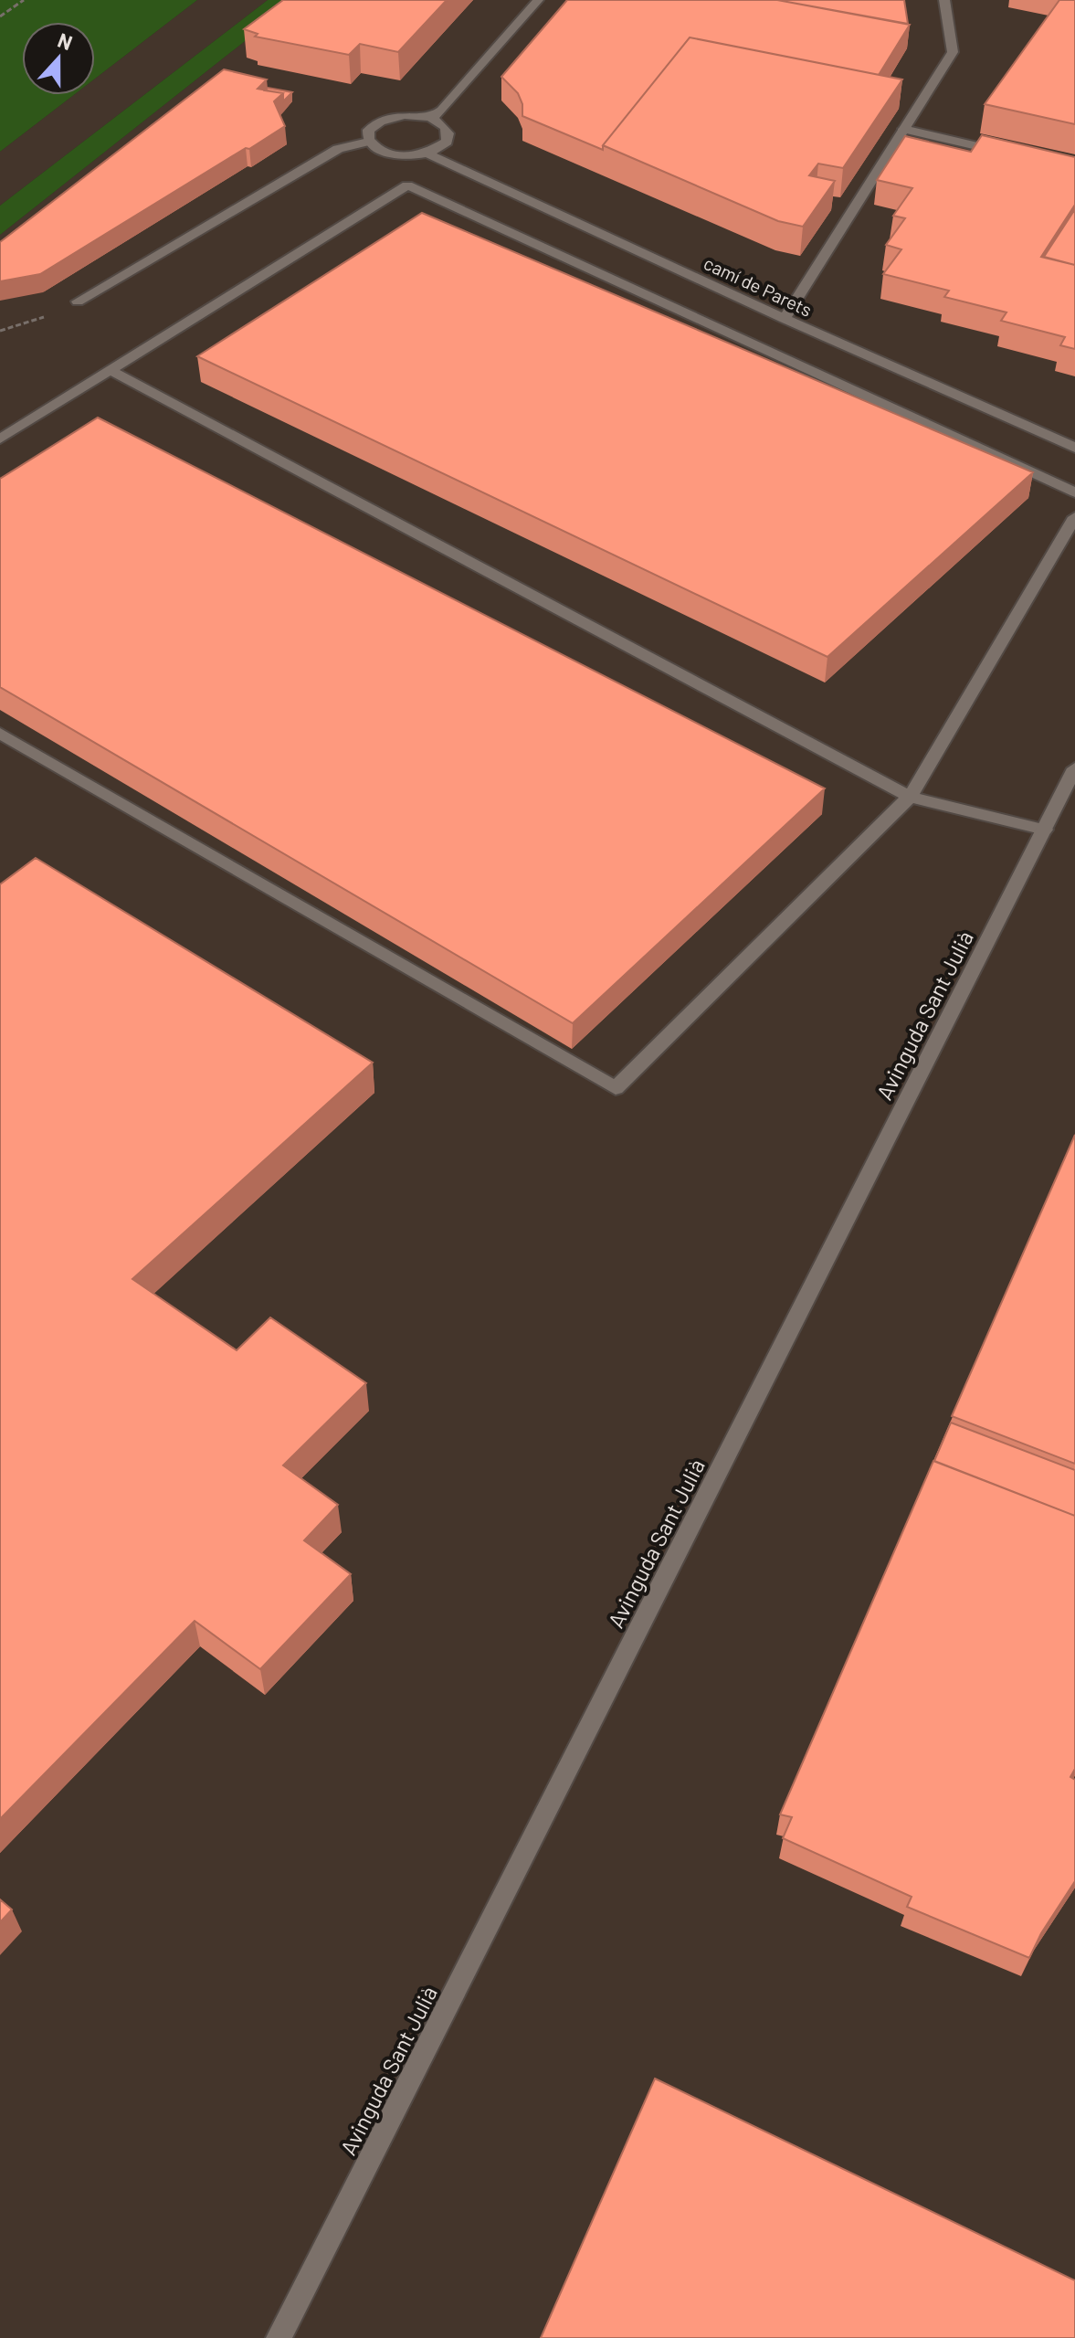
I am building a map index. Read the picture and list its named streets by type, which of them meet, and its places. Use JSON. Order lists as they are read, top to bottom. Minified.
{"streets":{"street":["camí de Parets","Avinguda Sant Julià"]},"north":"top"}
